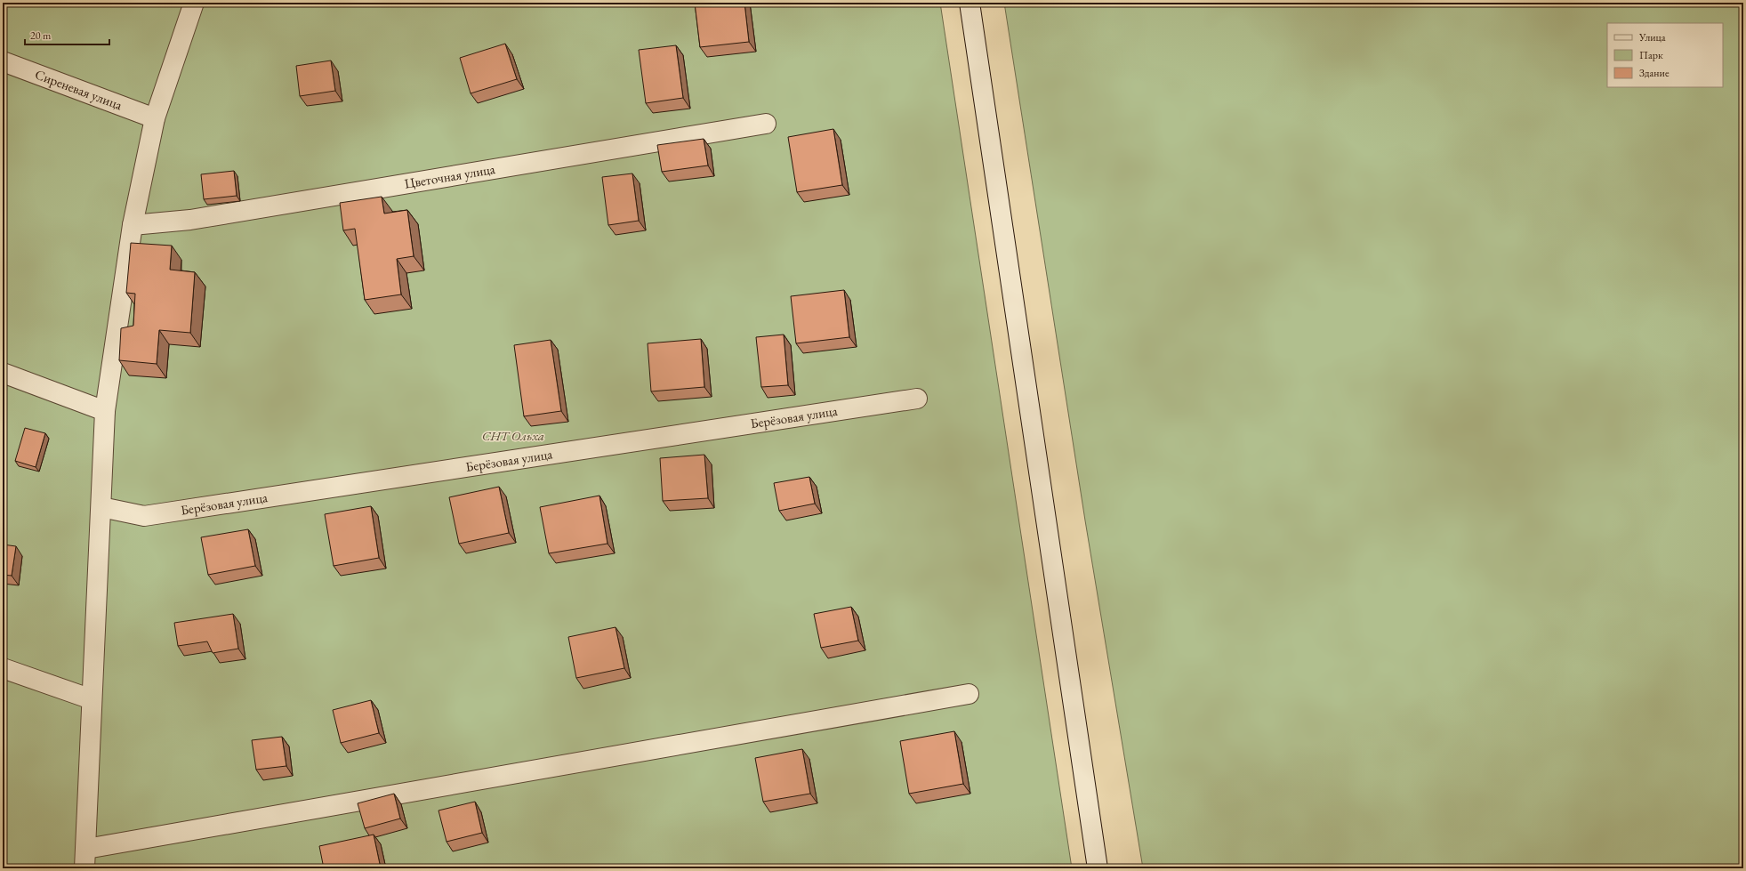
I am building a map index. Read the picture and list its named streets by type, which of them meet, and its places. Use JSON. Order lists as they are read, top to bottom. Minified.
{"streets":{"street":["Сиреневая улица","Цветочная улица","Берёзовая улица"]},"parks":["СНТ Ольха"],"legend":["Улица","Парк","Здание"],"scale_bar":"20 m"}
